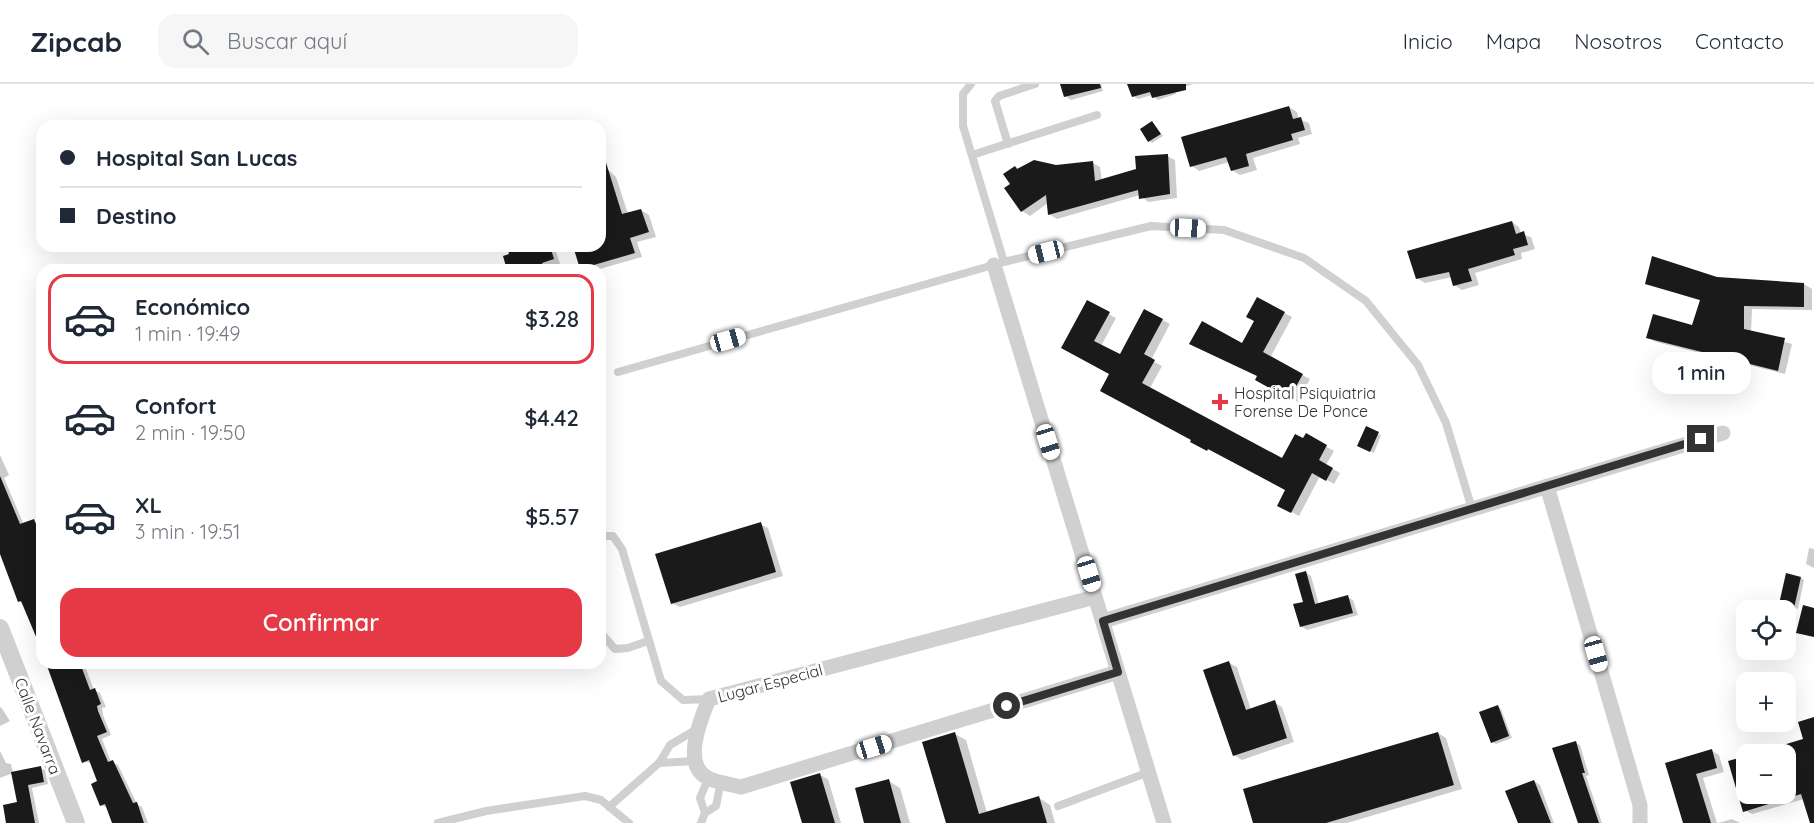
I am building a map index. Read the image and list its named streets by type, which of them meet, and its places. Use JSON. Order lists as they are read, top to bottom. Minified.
{"streets":{"street":["Lugar Especial","Calle Navarra"]},"places":{"health":["Hospital Psiquiatria Forense De Ponce"]},"page":{"header":"Zipcab","search":"Buscar aquí","nav":["Inicio","Mapa","Nosotros","Contacto"],"banner":["Hospital San Lucas","Destino"],"list":[{"name":"Económico","note":"1 min · 19:49","value":"$3.28"},{"name":"Confort","note":"2 min · 19:50","value":"$4.42"},{"name":"XL","note":"3 min · 19:51","value":"$5.57"}],"bubble":"1 min","buttons":"Confirmar","map_buttons":["+","−"]}}
